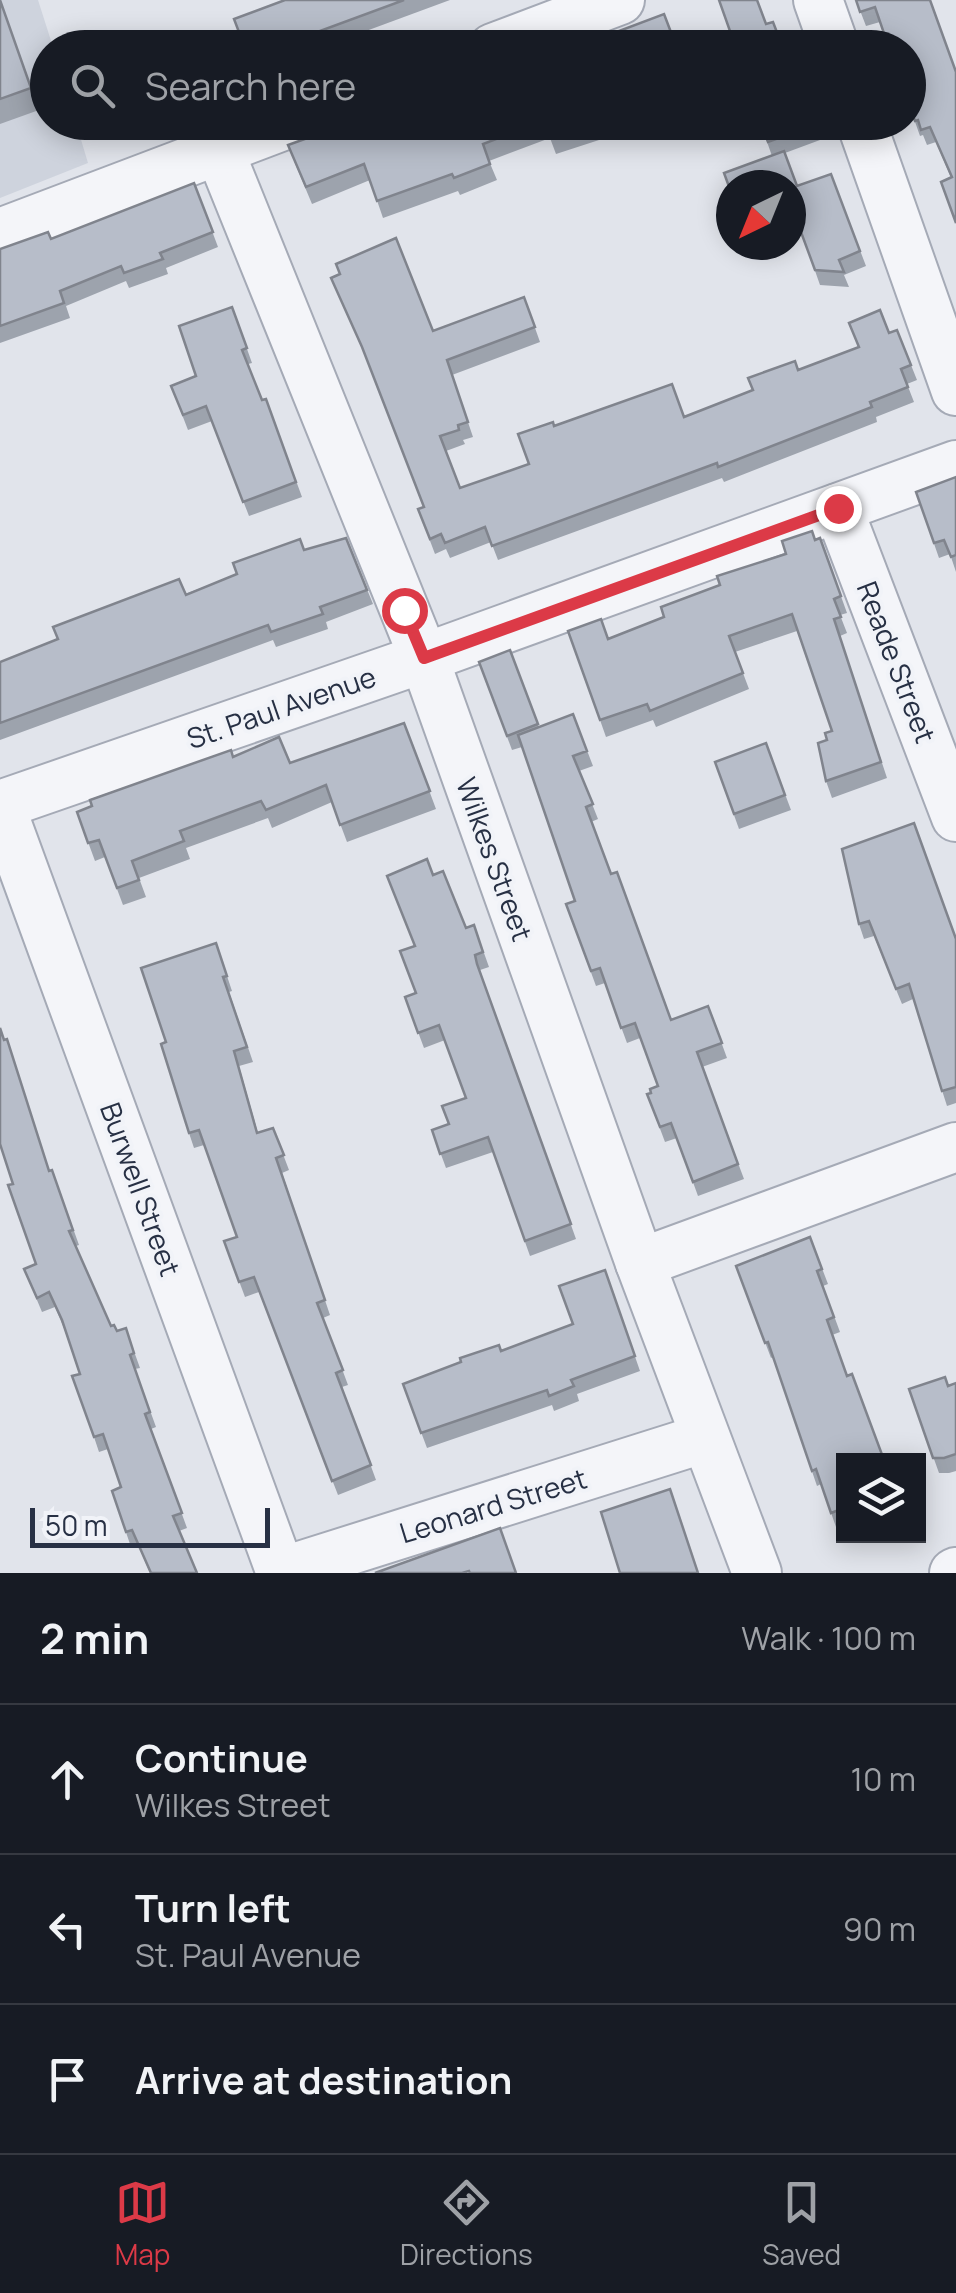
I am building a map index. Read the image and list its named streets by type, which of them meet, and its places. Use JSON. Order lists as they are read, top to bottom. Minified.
{"streets":{"street":["Reade Street","St. Paul Avenue","Wilkes Street","Burwell Street","Leonard Street"]},"crossings":[["Reade Street","St. Paul Avenue"],["St. Paul Avenue","Wilkes Street"],["St. Paul Avenue","Burwell Street"],["Wilkes Street","Leonard Street"],["Burwell Street","Leonard Street"]],"scale_bar":"50 m","north":"bottom left","page":{"search":"Search here","scale":"50 m","heading":["2 min","Walk · 100 m"],"list":[["Continue","Wilkes Street","10 m"],["Turn left","St. Paul Avenue","90 m"],"Arrive at destination"],"nav":["Map","Directions","Saved"]}}
